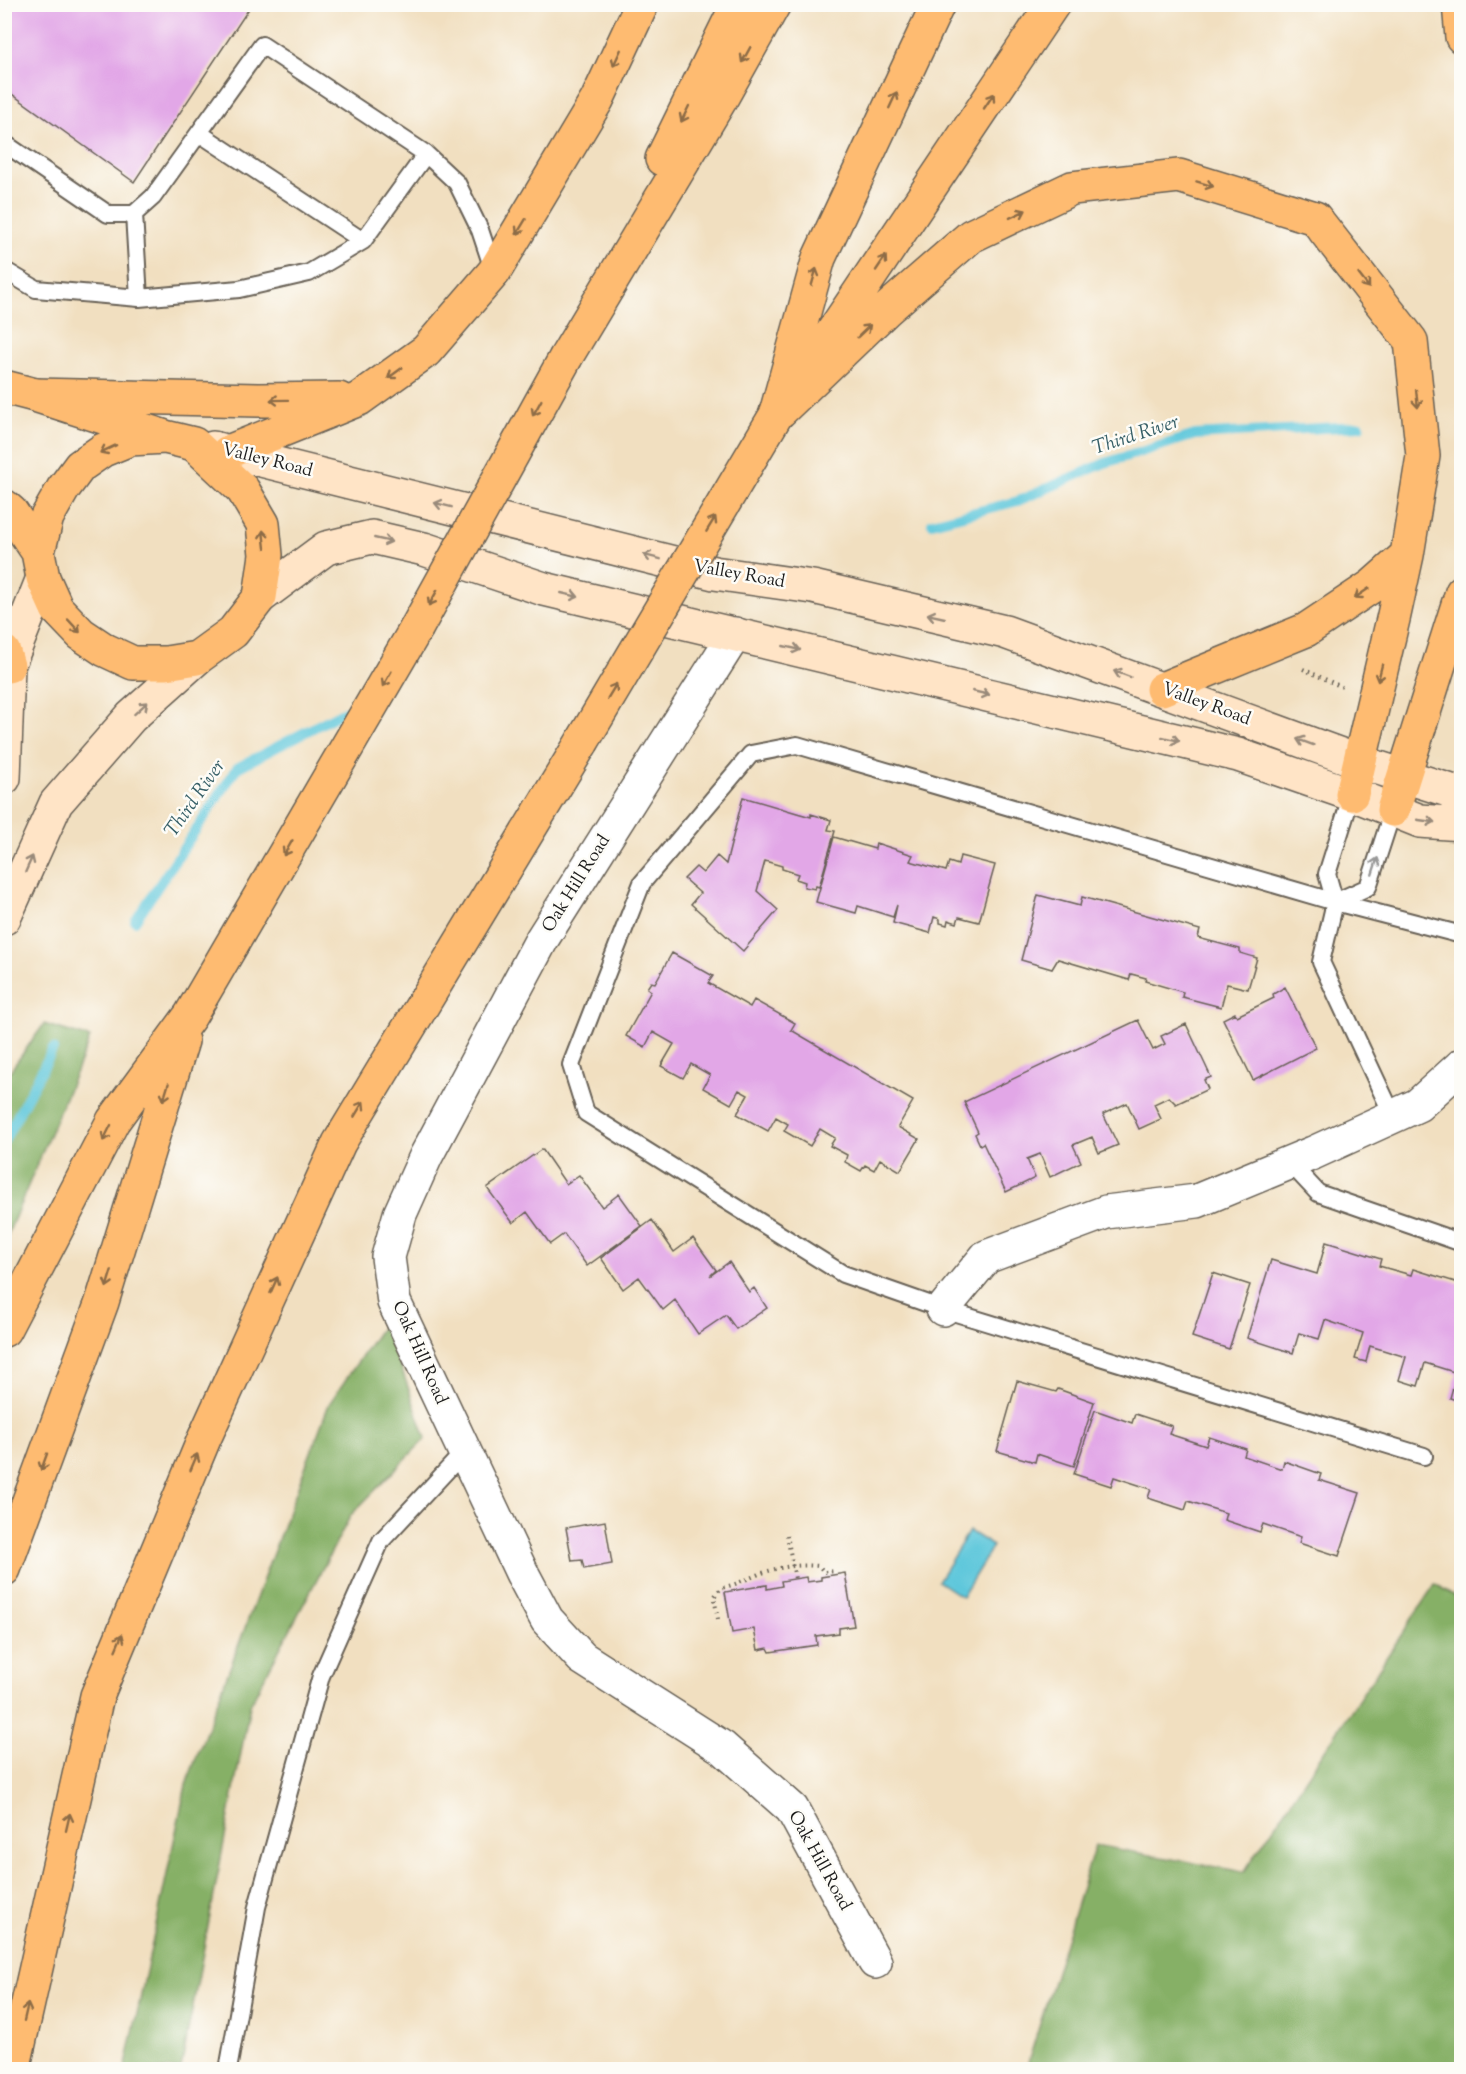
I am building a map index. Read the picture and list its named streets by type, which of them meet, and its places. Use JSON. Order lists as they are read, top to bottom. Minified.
{"streets":{"main road":["Valley Road"],"street":["Oak Hill Road"]},"crossings":[["Valley Road","Oak Hill Road"]],"water":["Third River"]}
